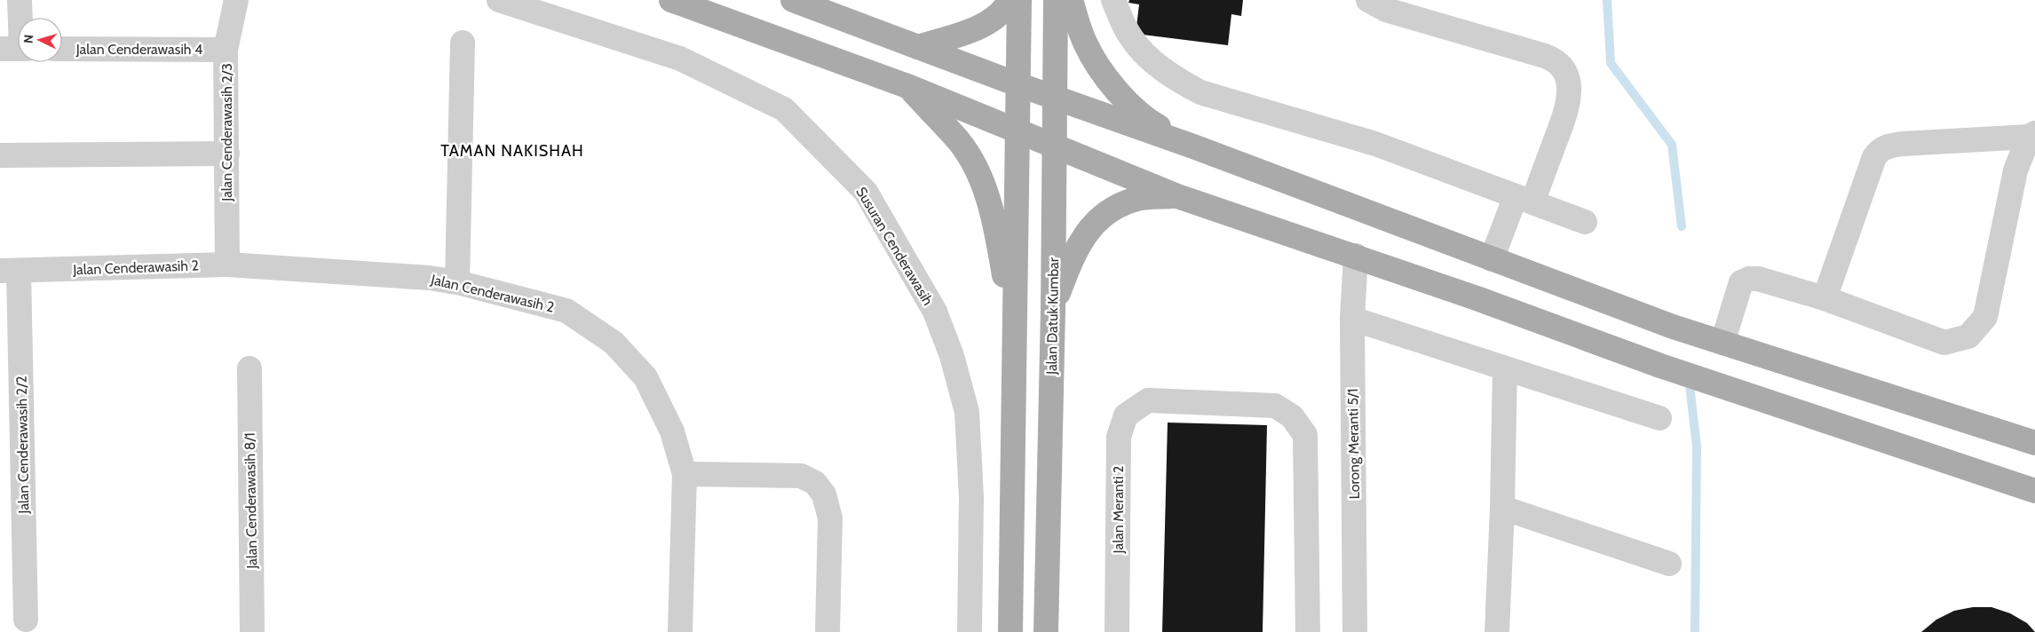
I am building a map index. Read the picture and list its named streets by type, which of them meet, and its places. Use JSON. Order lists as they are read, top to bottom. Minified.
{"streets":{"main road":["Jalan Datuk Kumbar"],"street":["Jalan Cenderawasih 4","Jalan Cenderawasih 2/3","Susuran Cenderawasih","Jalan Cenderawasih 2","Lorong Meranti 5/1","Jalan Cenderawasih 2/2","Jalan Cenderawasih 8/1","Jalan Meranti 2"]},"crossings":[["Jalan Cenderawasih 4","Jalan Cenderawasih 2/3"],["Jalan Cenderawasih 2/3","Jalan Cenderawasih 2"],["Jalan Cenderawasih 2","Jalan Cenderawasih 2/2"]],"districts":["TAMAN NAKISHAH"],"north":"left"}
